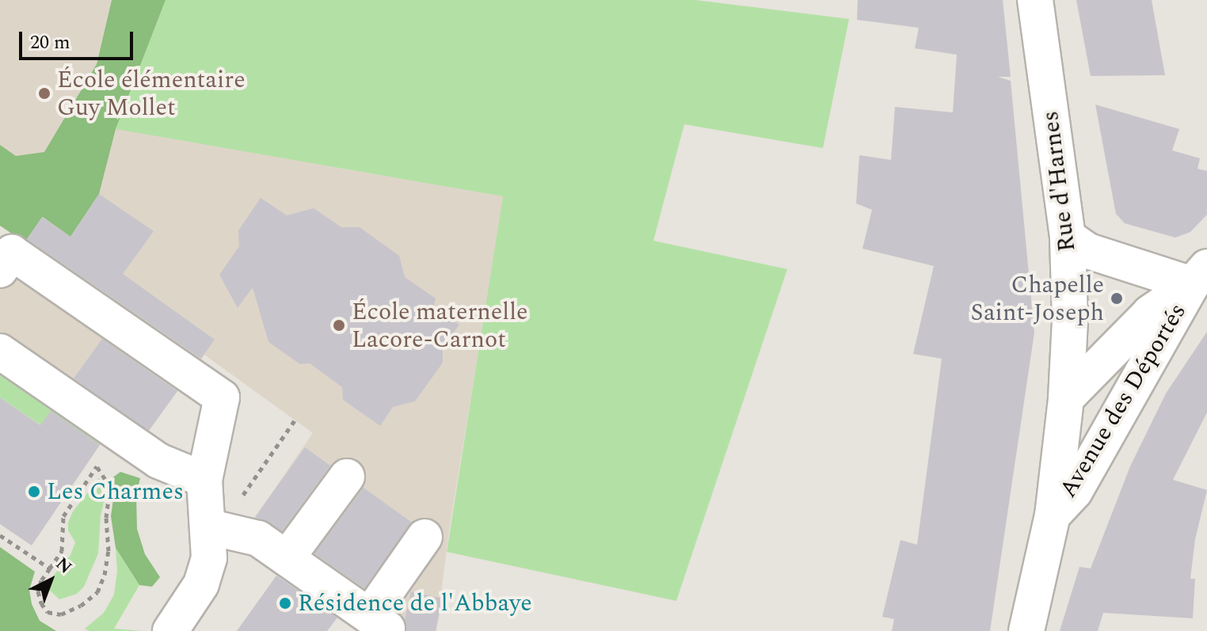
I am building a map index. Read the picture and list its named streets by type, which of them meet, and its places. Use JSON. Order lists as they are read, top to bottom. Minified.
{"streets":{"street":["Rue d'Harnes","Avenue des Déportés"]},"crossings":[["Rue d'Harnes","Avenue des Déportés"]],"places":["École élémentaire Guy Mollet","Chapelle Saint-Joseph","École maternelle Lacore-Carnot","Les Charmes","Résidence de l'Abbaye"],"scale_bar":"20 m","north":"top right"}
